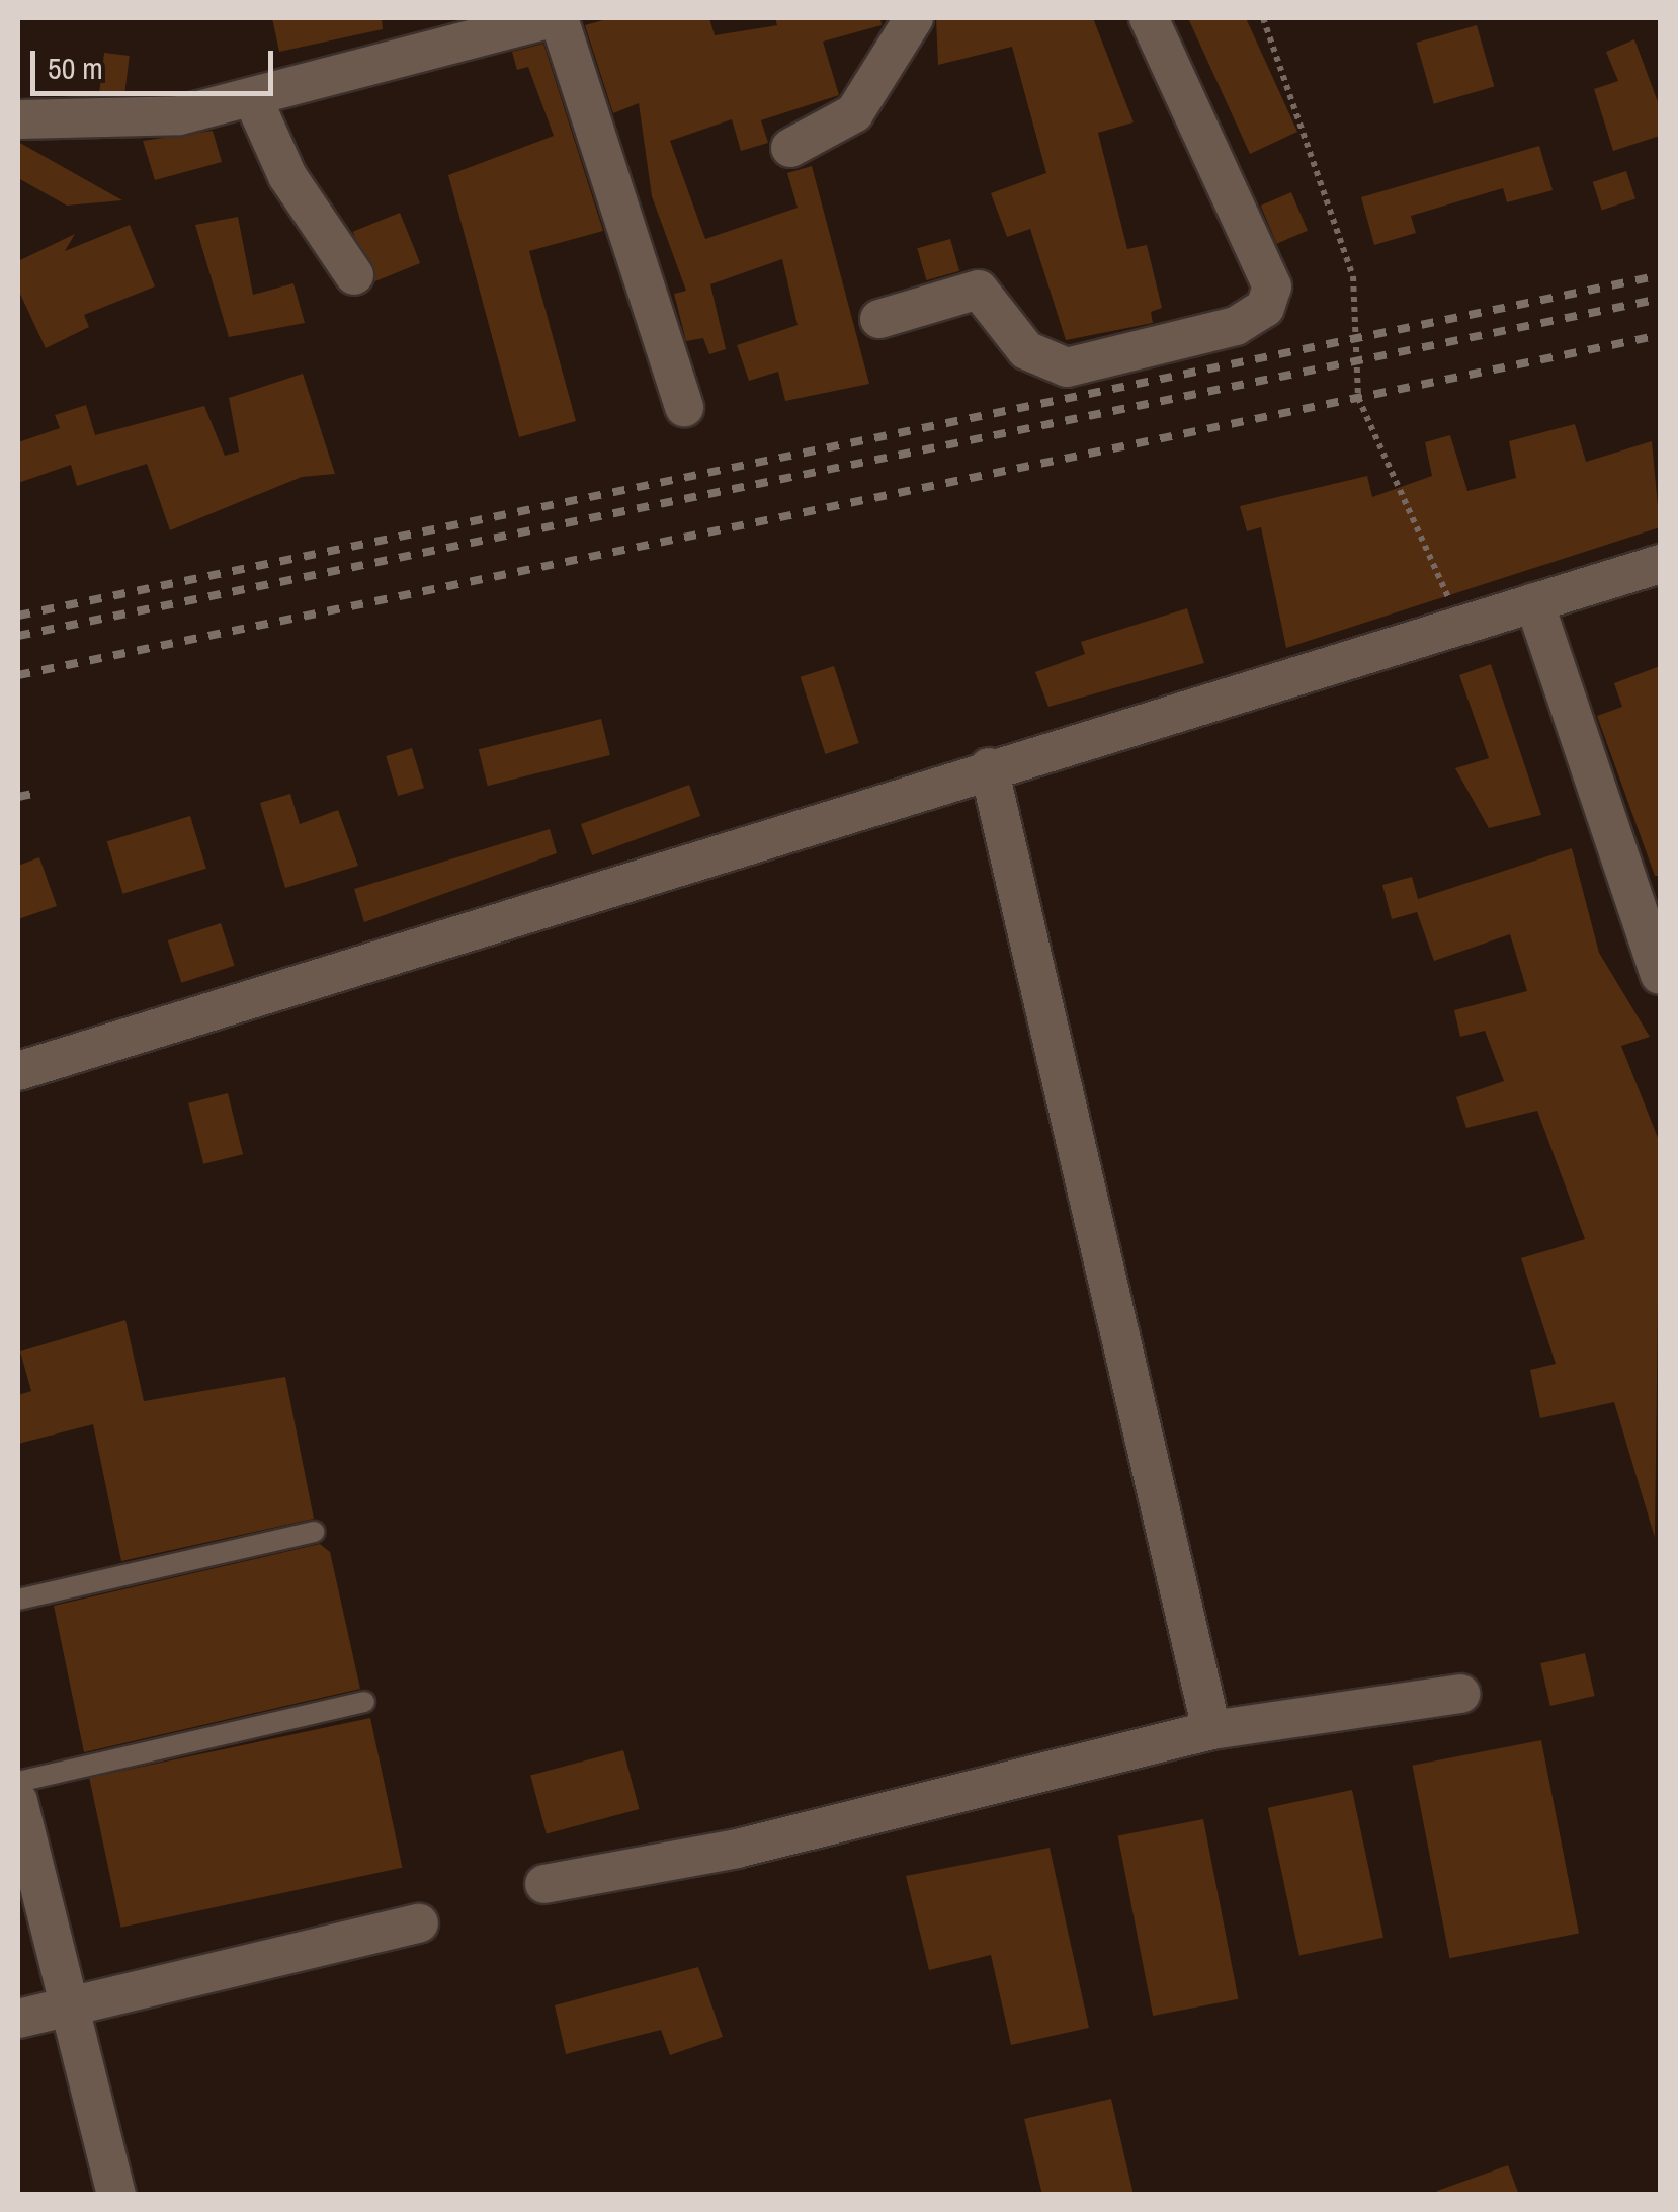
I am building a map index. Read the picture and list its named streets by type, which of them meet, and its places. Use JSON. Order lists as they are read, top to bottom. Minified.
{"scale_bar":"50 m"}
